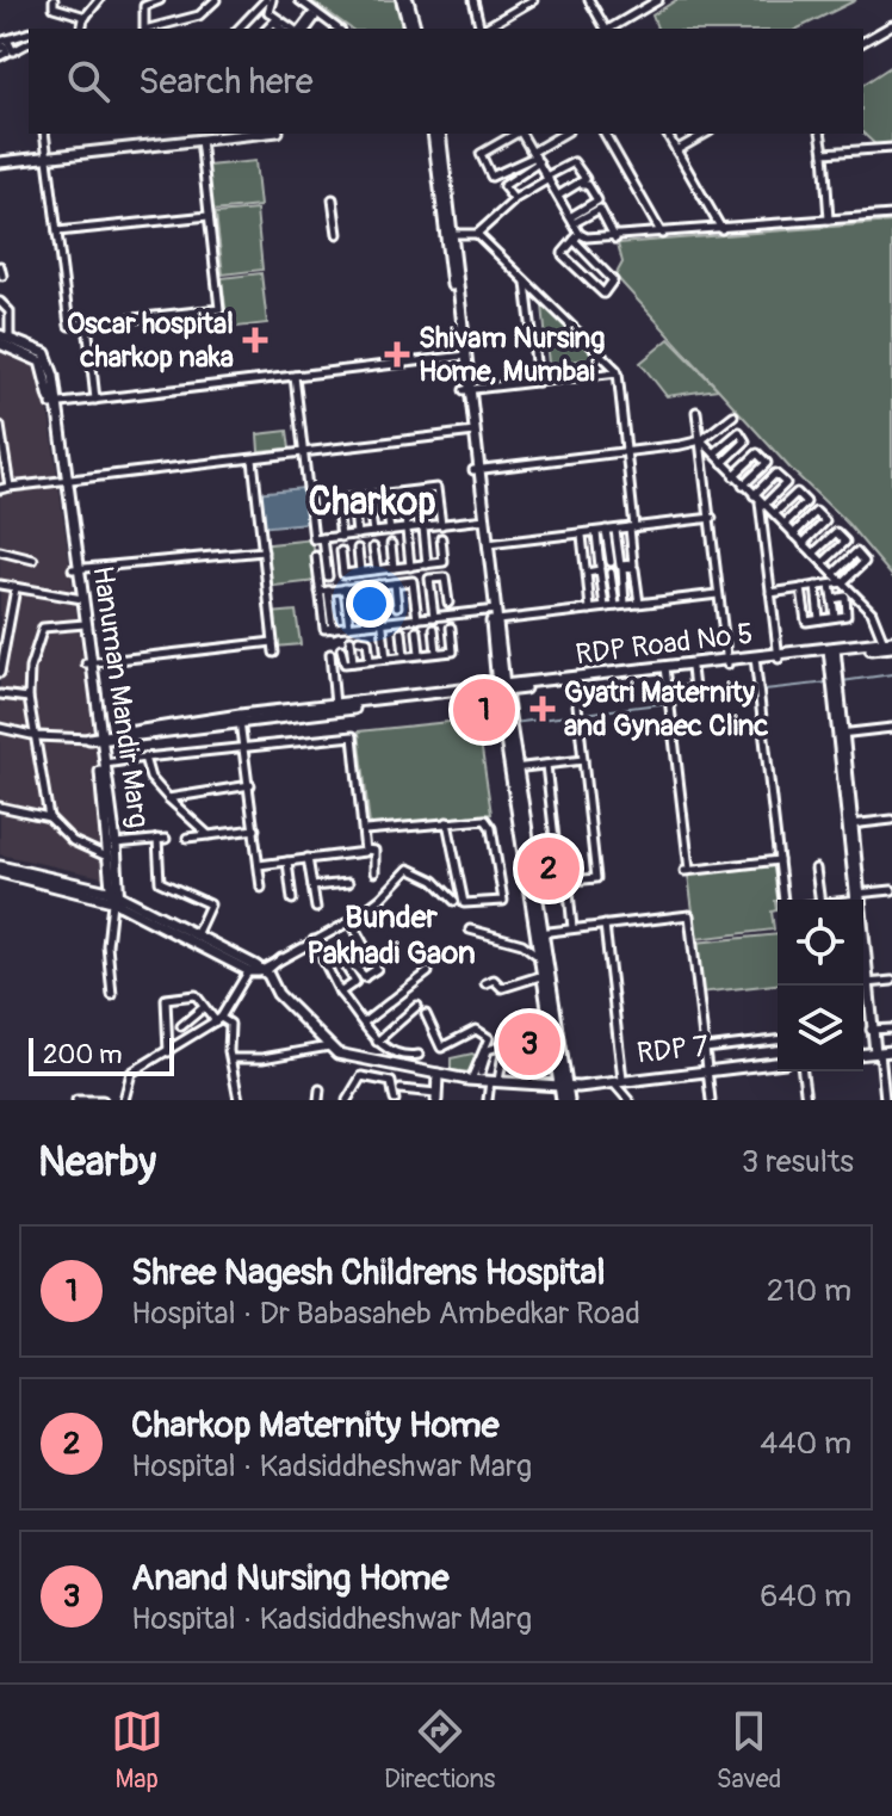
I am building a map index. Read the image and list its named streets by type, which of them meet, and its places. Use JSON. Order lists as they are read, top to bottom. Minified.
{"streets":{"street":["RDP Road No 5","Hanuman Mandir Marg","RDP 7"]},"districts":["Charkop","Bunder Pakhadi Gaon"],"places":{"health":["Oscar hospital charkop naka","Shivam Nursing Home, Mumbai","Gyatri Maternity and Gynaec Clinc"]},"scale_bar":"200 m","page":{"search":"Search here","pins":["1","2","3"],"scale":"200 m","heading":["Nearby","3 results"],"list":[{"mark":"1","name":"Shree Nagesh Childrens Hospital","note":"Hospital · Dr Babasaheb Ambedkar Road","value":"210 m"},{"mark":"2","name":"Charkop Maternity Home","note":"Hospital · Kadsiddheshwar Marg","value":"440 m"},{"mark":"3","name":"Anand Nursing Home","note":"Hospital · Kadsiddheshwar Marg","value":"640 m"}],"nav":["Map","Directions","Saved"]}}
